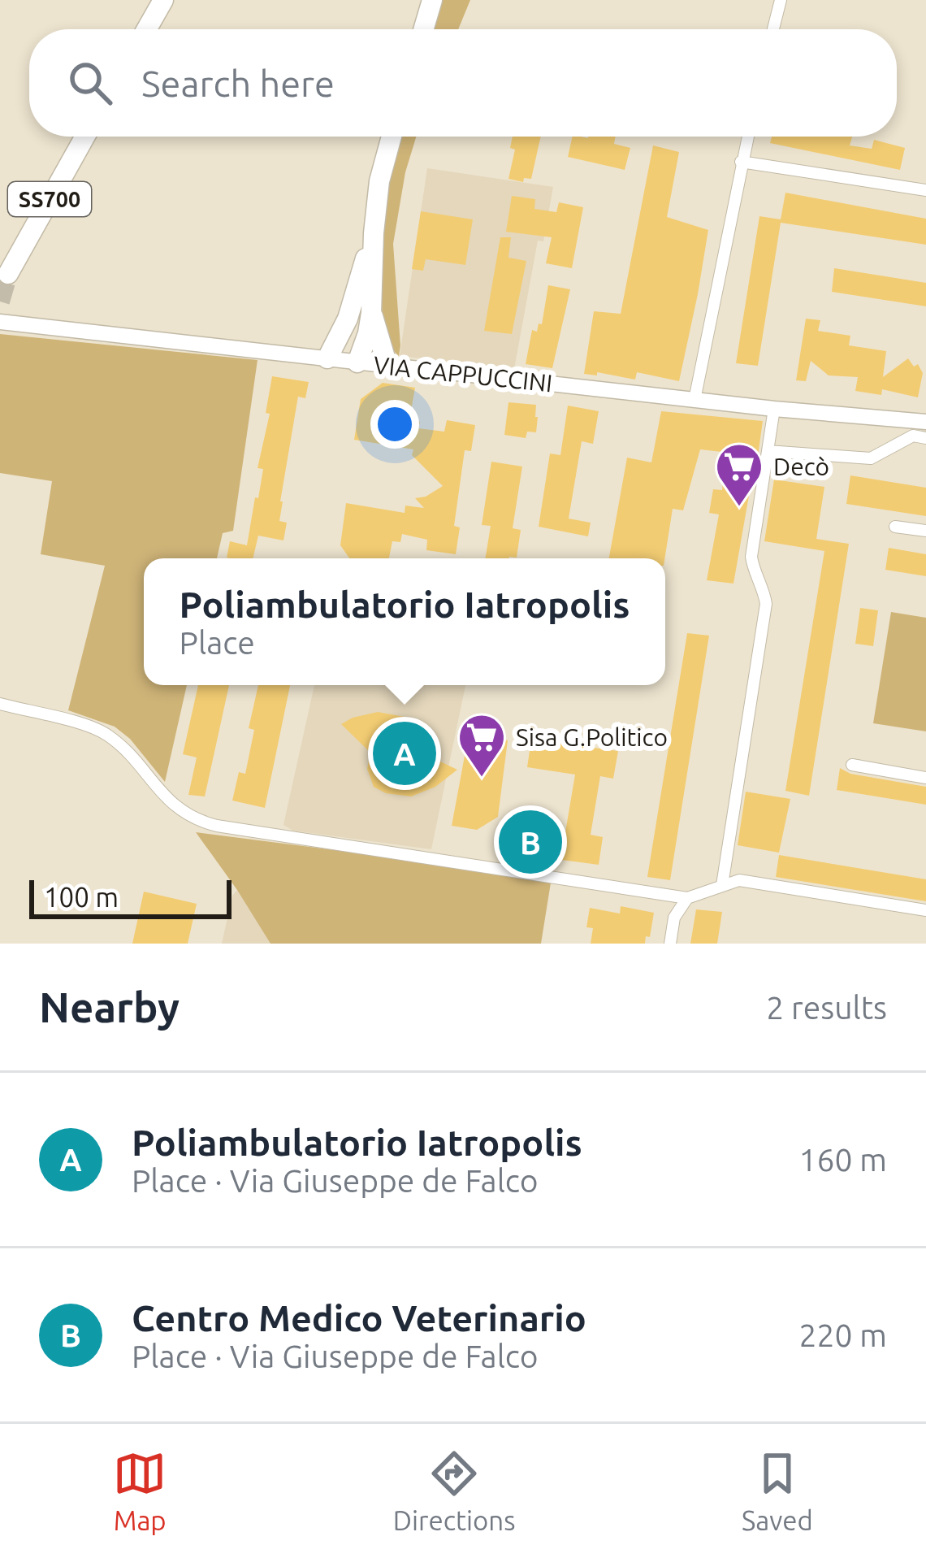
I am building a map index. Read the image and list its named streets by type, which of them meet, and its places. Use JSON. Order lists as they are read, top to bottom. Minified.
{"streets":{"highway":["SS700"],"street":["VIA CAPPUCCINI"]},"places":{"supermarket":["Decò","Sisa G.Politico"]},"scale_bar":"100 m","page":{"search":"Search here","popup":["Poliambulatorio Iatropolis","Place"],"pins":["A","B"],"scale":"100 m","heading":["Nearby","2 results"],"list":[{"mark":"A","name":"Poliambulatorio Iatropolis","note":"Place · Via Giuseppe de Falco","value":"160 m"},{"mark":"B","name":"Centro Medico Veterinario","note":"Place · Via Giuseppe de Falco","value":"220 m"}],"nav":["Map","Directions","Saved"]}}
